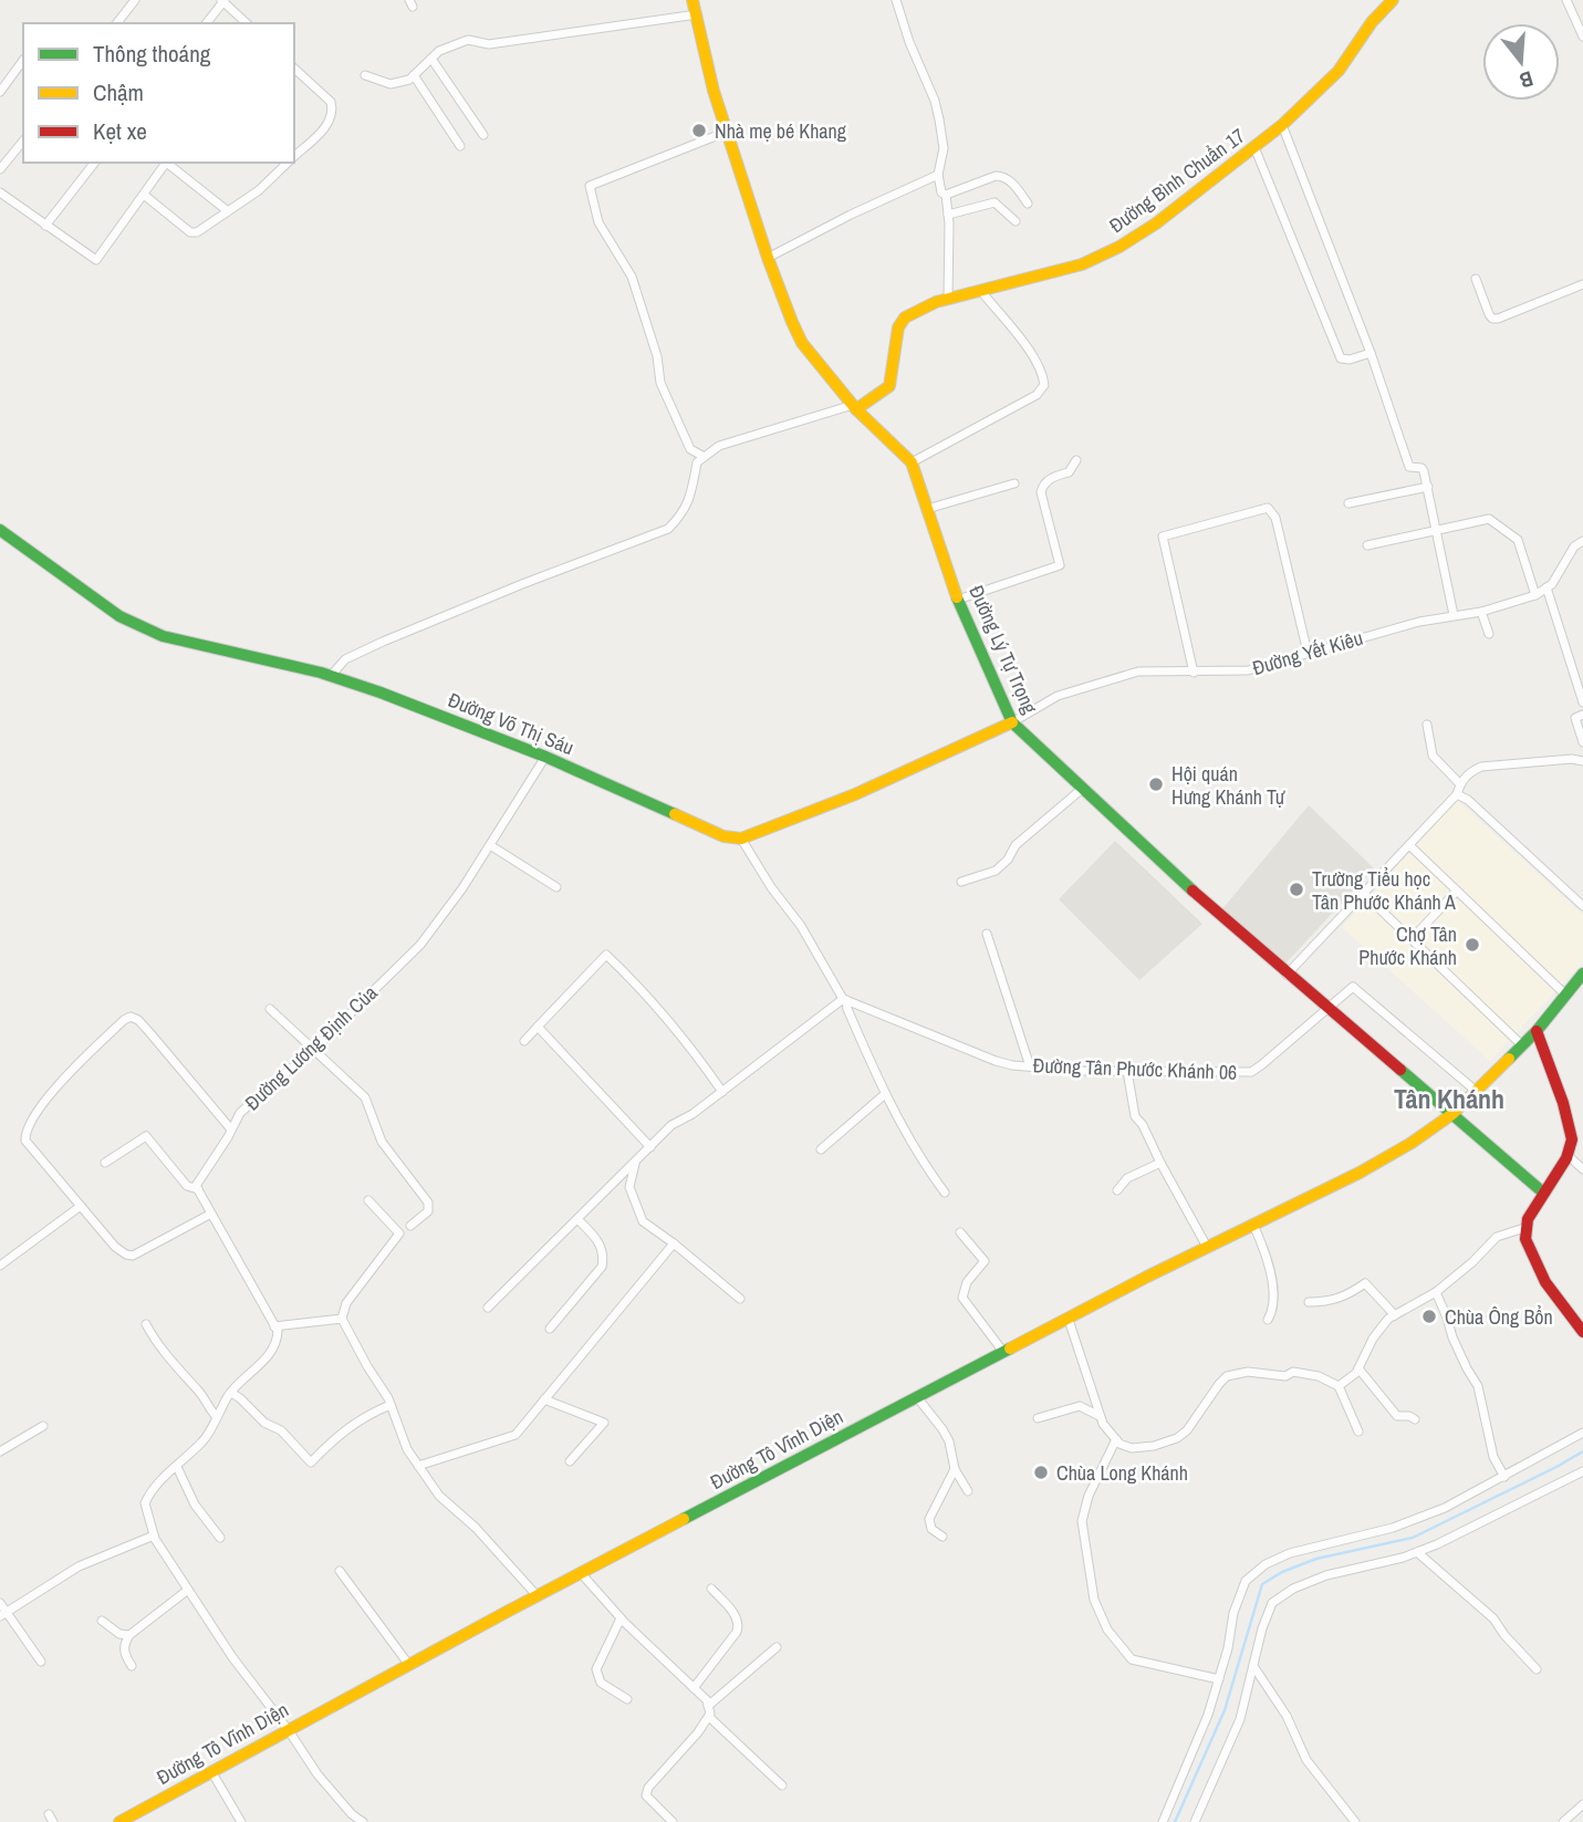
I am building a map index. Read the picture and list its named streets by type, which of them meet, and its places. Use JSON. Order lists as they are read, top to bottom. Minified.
{"streets":{"main road":["Đường Bình Chuẩn 17","Đường Lý Tự Trọng","Đường Võ Thị Sáu","Đường Tô Vĩnh Diện"],"street":["Đường Yết Kiêu","Đường Lương Định Của","Đường Tân Phước Khánh 06"]},"crossings":[["Đường Bình Chuẩn 17","Đường Lý Tự Trọng"],["Đường Lý Tự Trọng","Đường Yết Kiêu"],["Đường Lý Tự Trọng","Đường Tân Phước Khánh 06"],["Đường Lý Tự Trọng","Đường Tô Vĩnh Diện"],["Đường Võ Thị Sáu","Đường Lương Định Của"],["Đường Tân Phước Khánh 06","Đường Tô Vĩnh Diện"]],"districts":["Tân Khánh"],"places":["Nhà mẹ bé Khang","Hội quán Hưng Khánh Tự","Trường Tiểu học Tân Phước Khánh A","Chợ Tân Phước Khánh","Chùa Ông Bổn","Chùa Long Khánh"],"legend":["Thông thoáng","Chậm","Kẹt xe"],"north":"bottom"}
